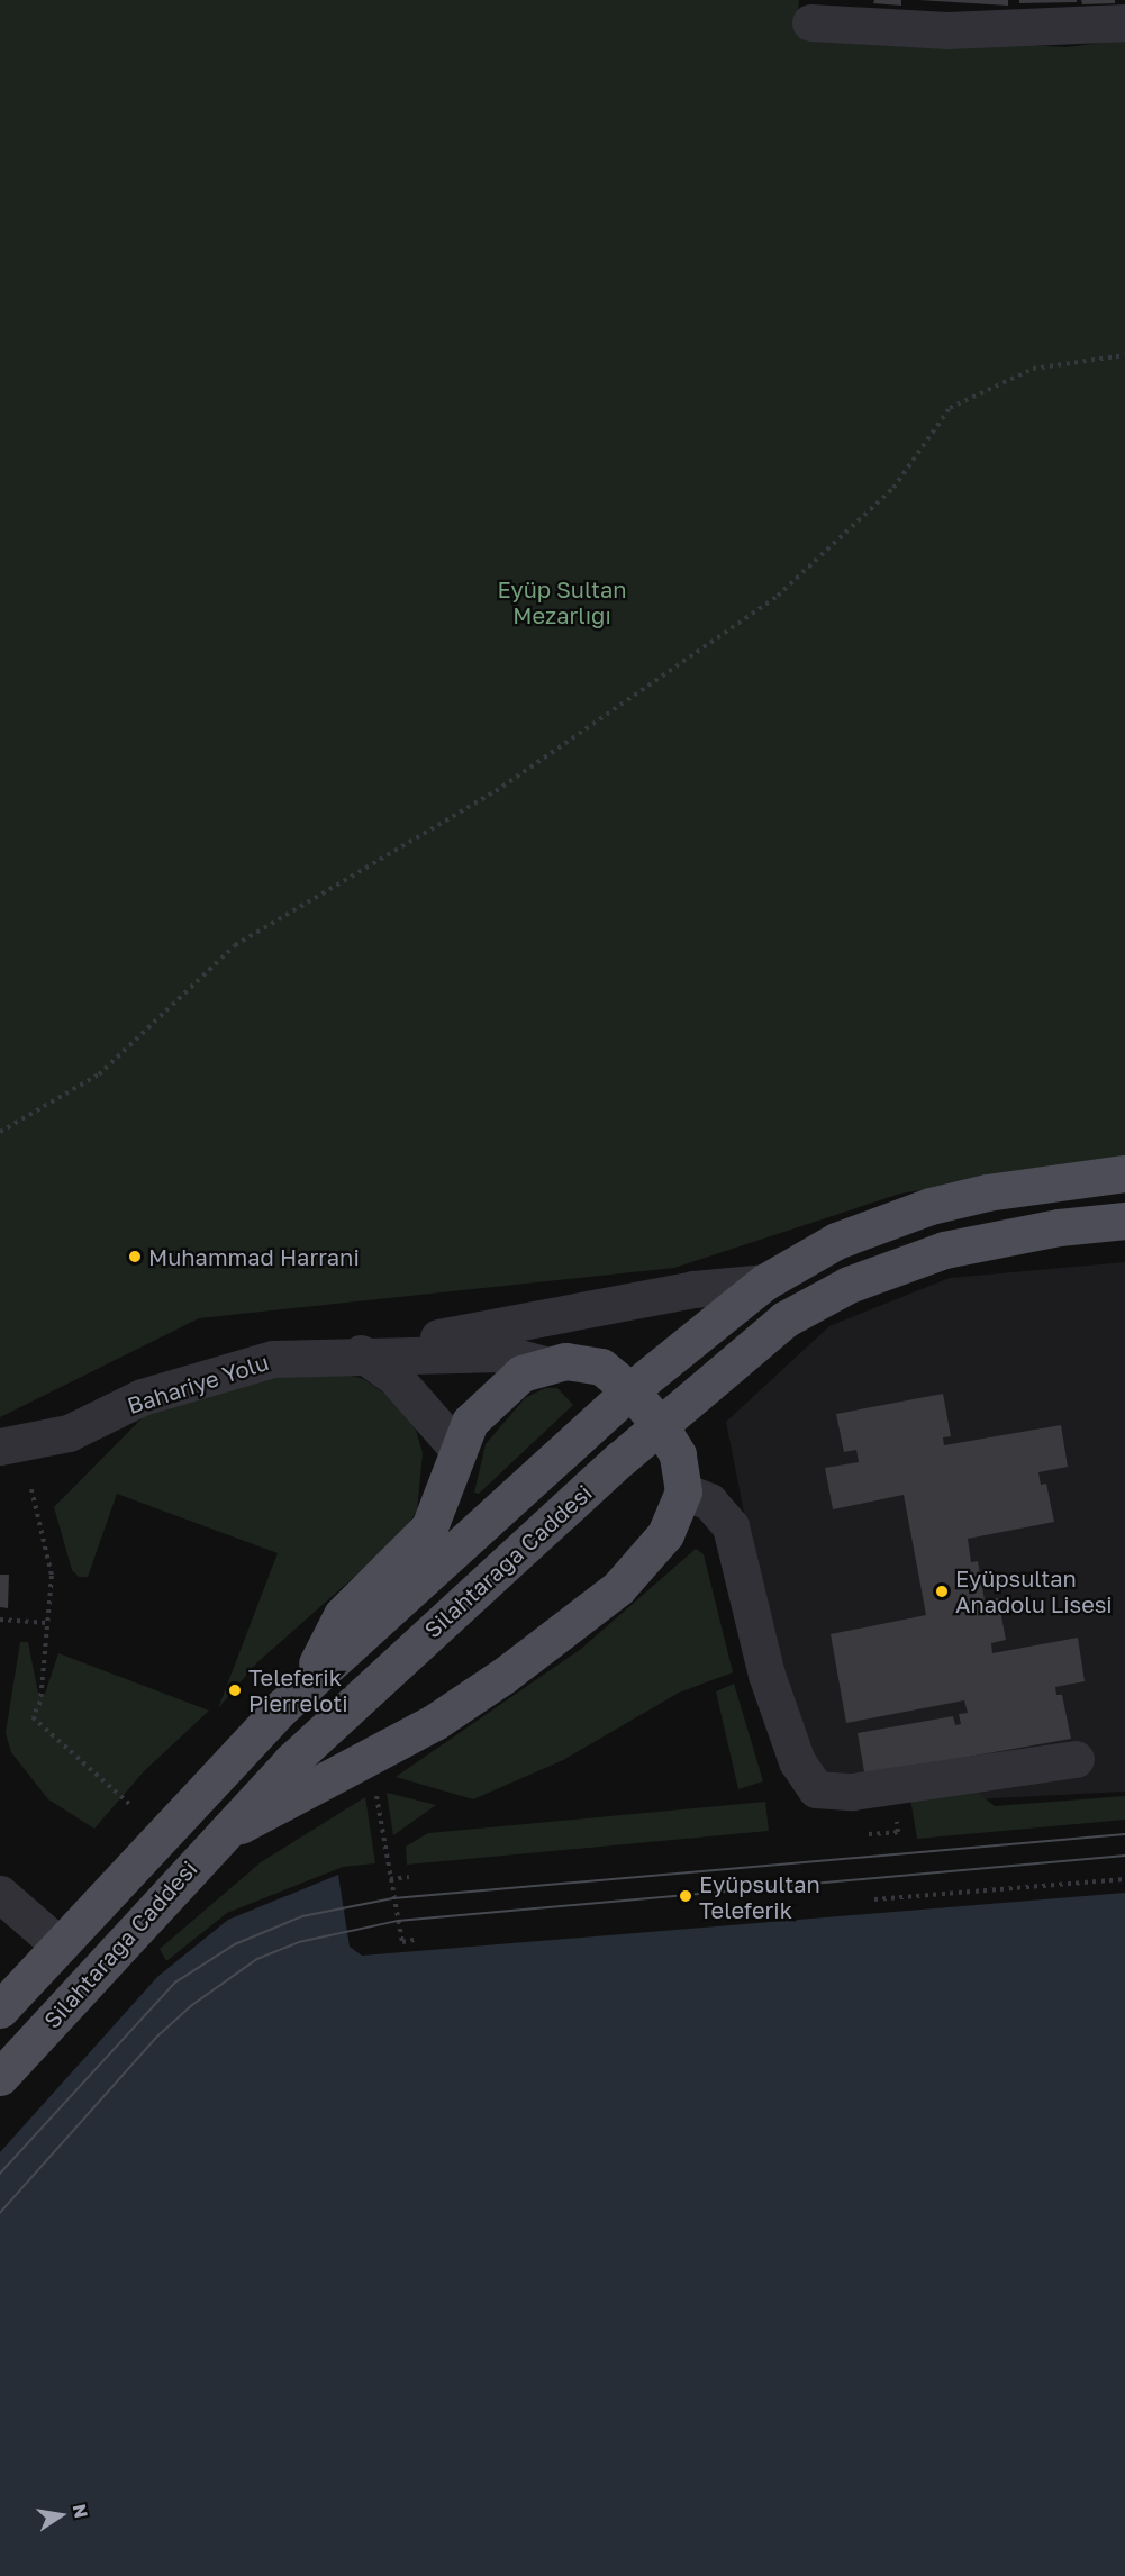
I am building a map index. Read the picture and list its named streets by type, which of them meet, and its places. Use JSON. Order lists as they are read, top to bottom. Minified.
{"streets":{"main road":["Silahtarağa Caddesi"],"street":["Bahariye Yolu"]},"parks":["Eyüp Sultan Mezarlığı"],"places":["Muhammad Harrani","Eyüpsultan Anadolu Lisesi","Teleferik Pierreloti","Eyüpsultan Teleferik"],"north":"right"}
